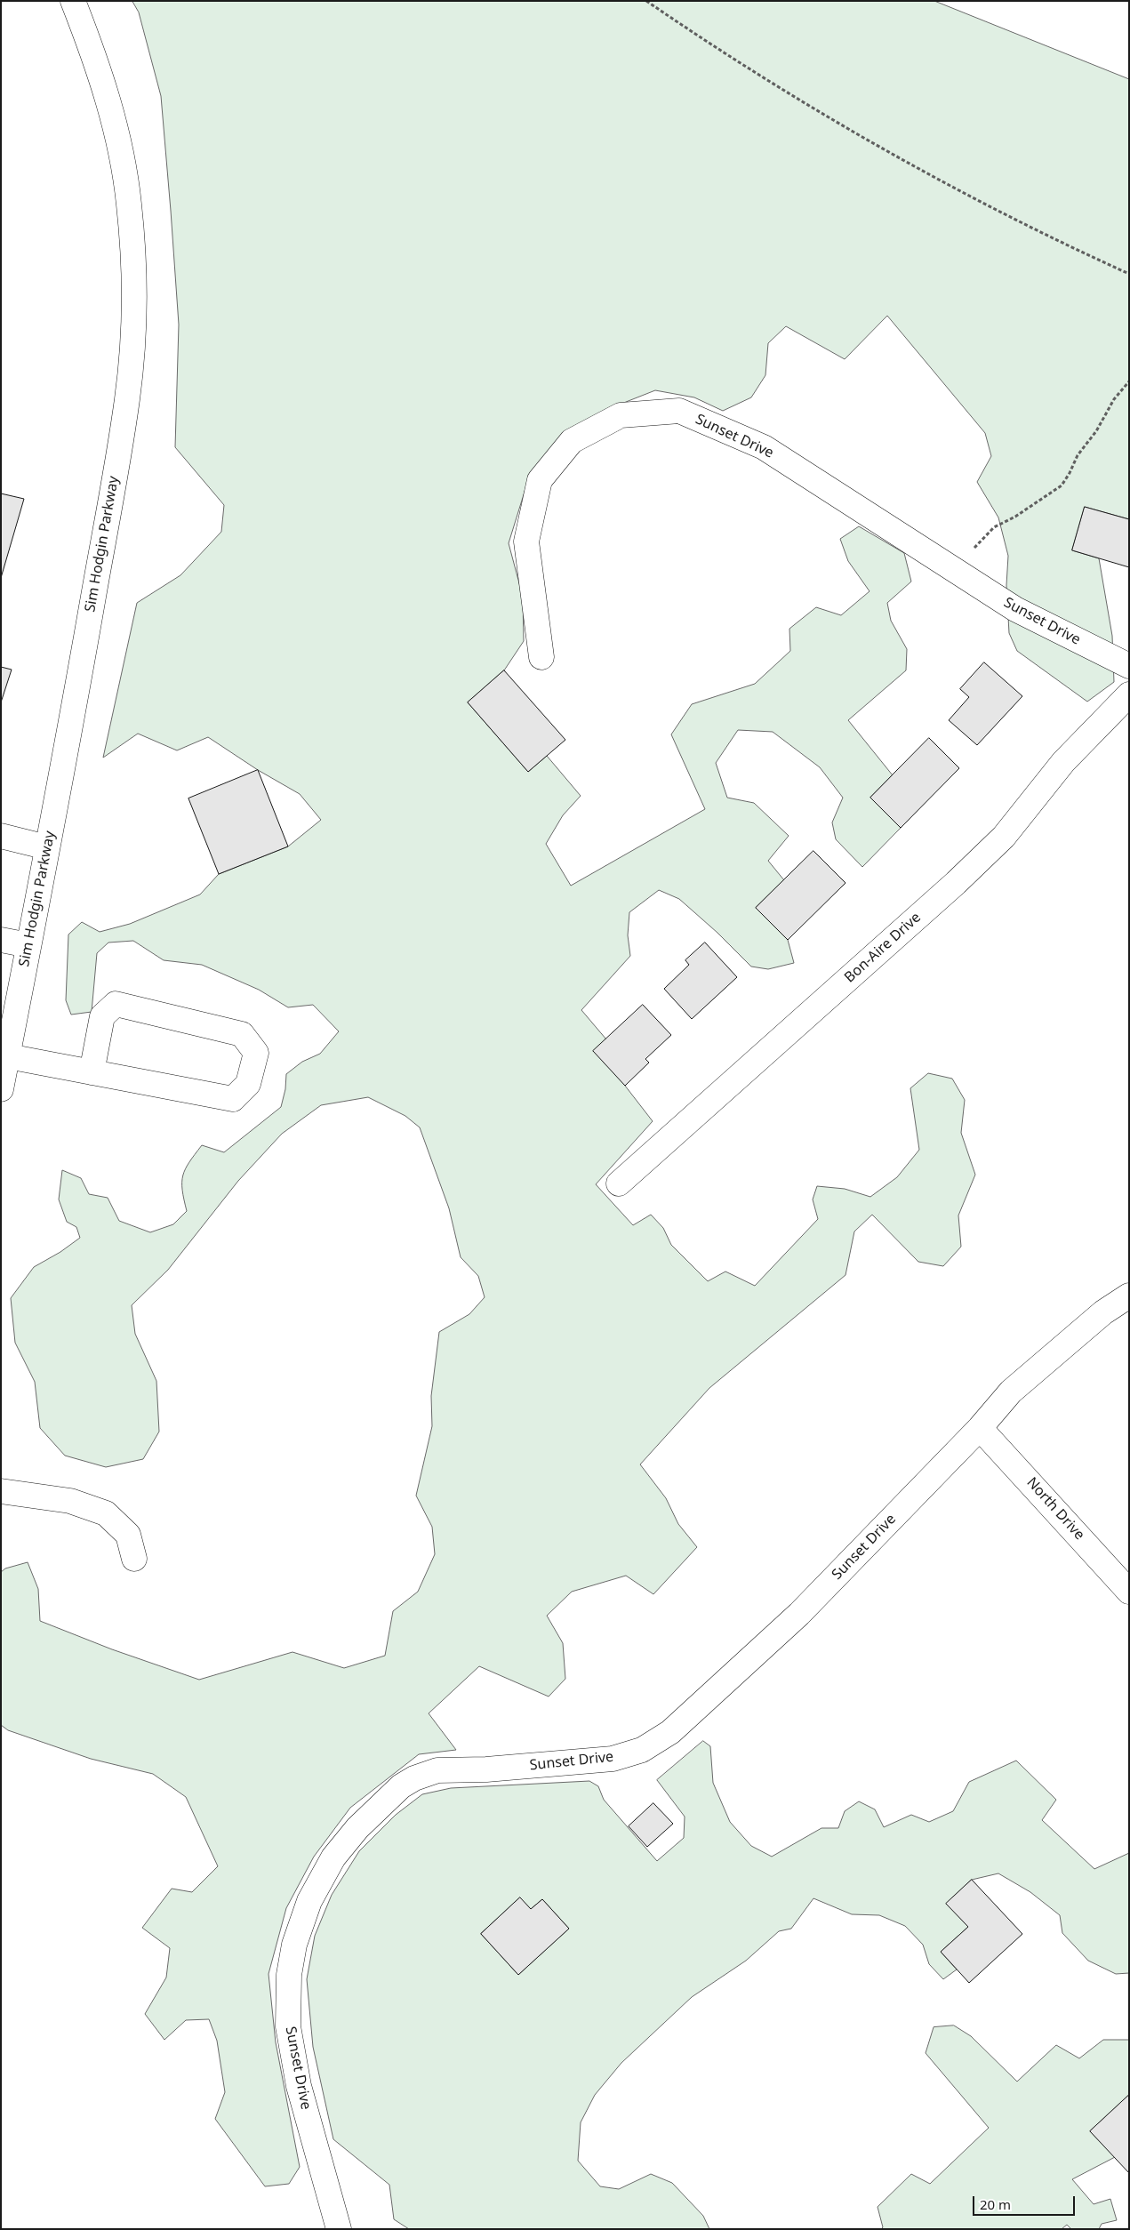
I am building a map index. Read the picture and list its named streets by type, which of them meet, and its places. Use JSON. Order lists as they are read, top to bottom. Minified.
{"streets":{"street":["Sunset Drive","Sim Hodgin Parkway","Bon-Aire Drive","North Drive"]},"crossings":[["Sunset Drive","North Drive"]],"scale_bar":"20 m"}
